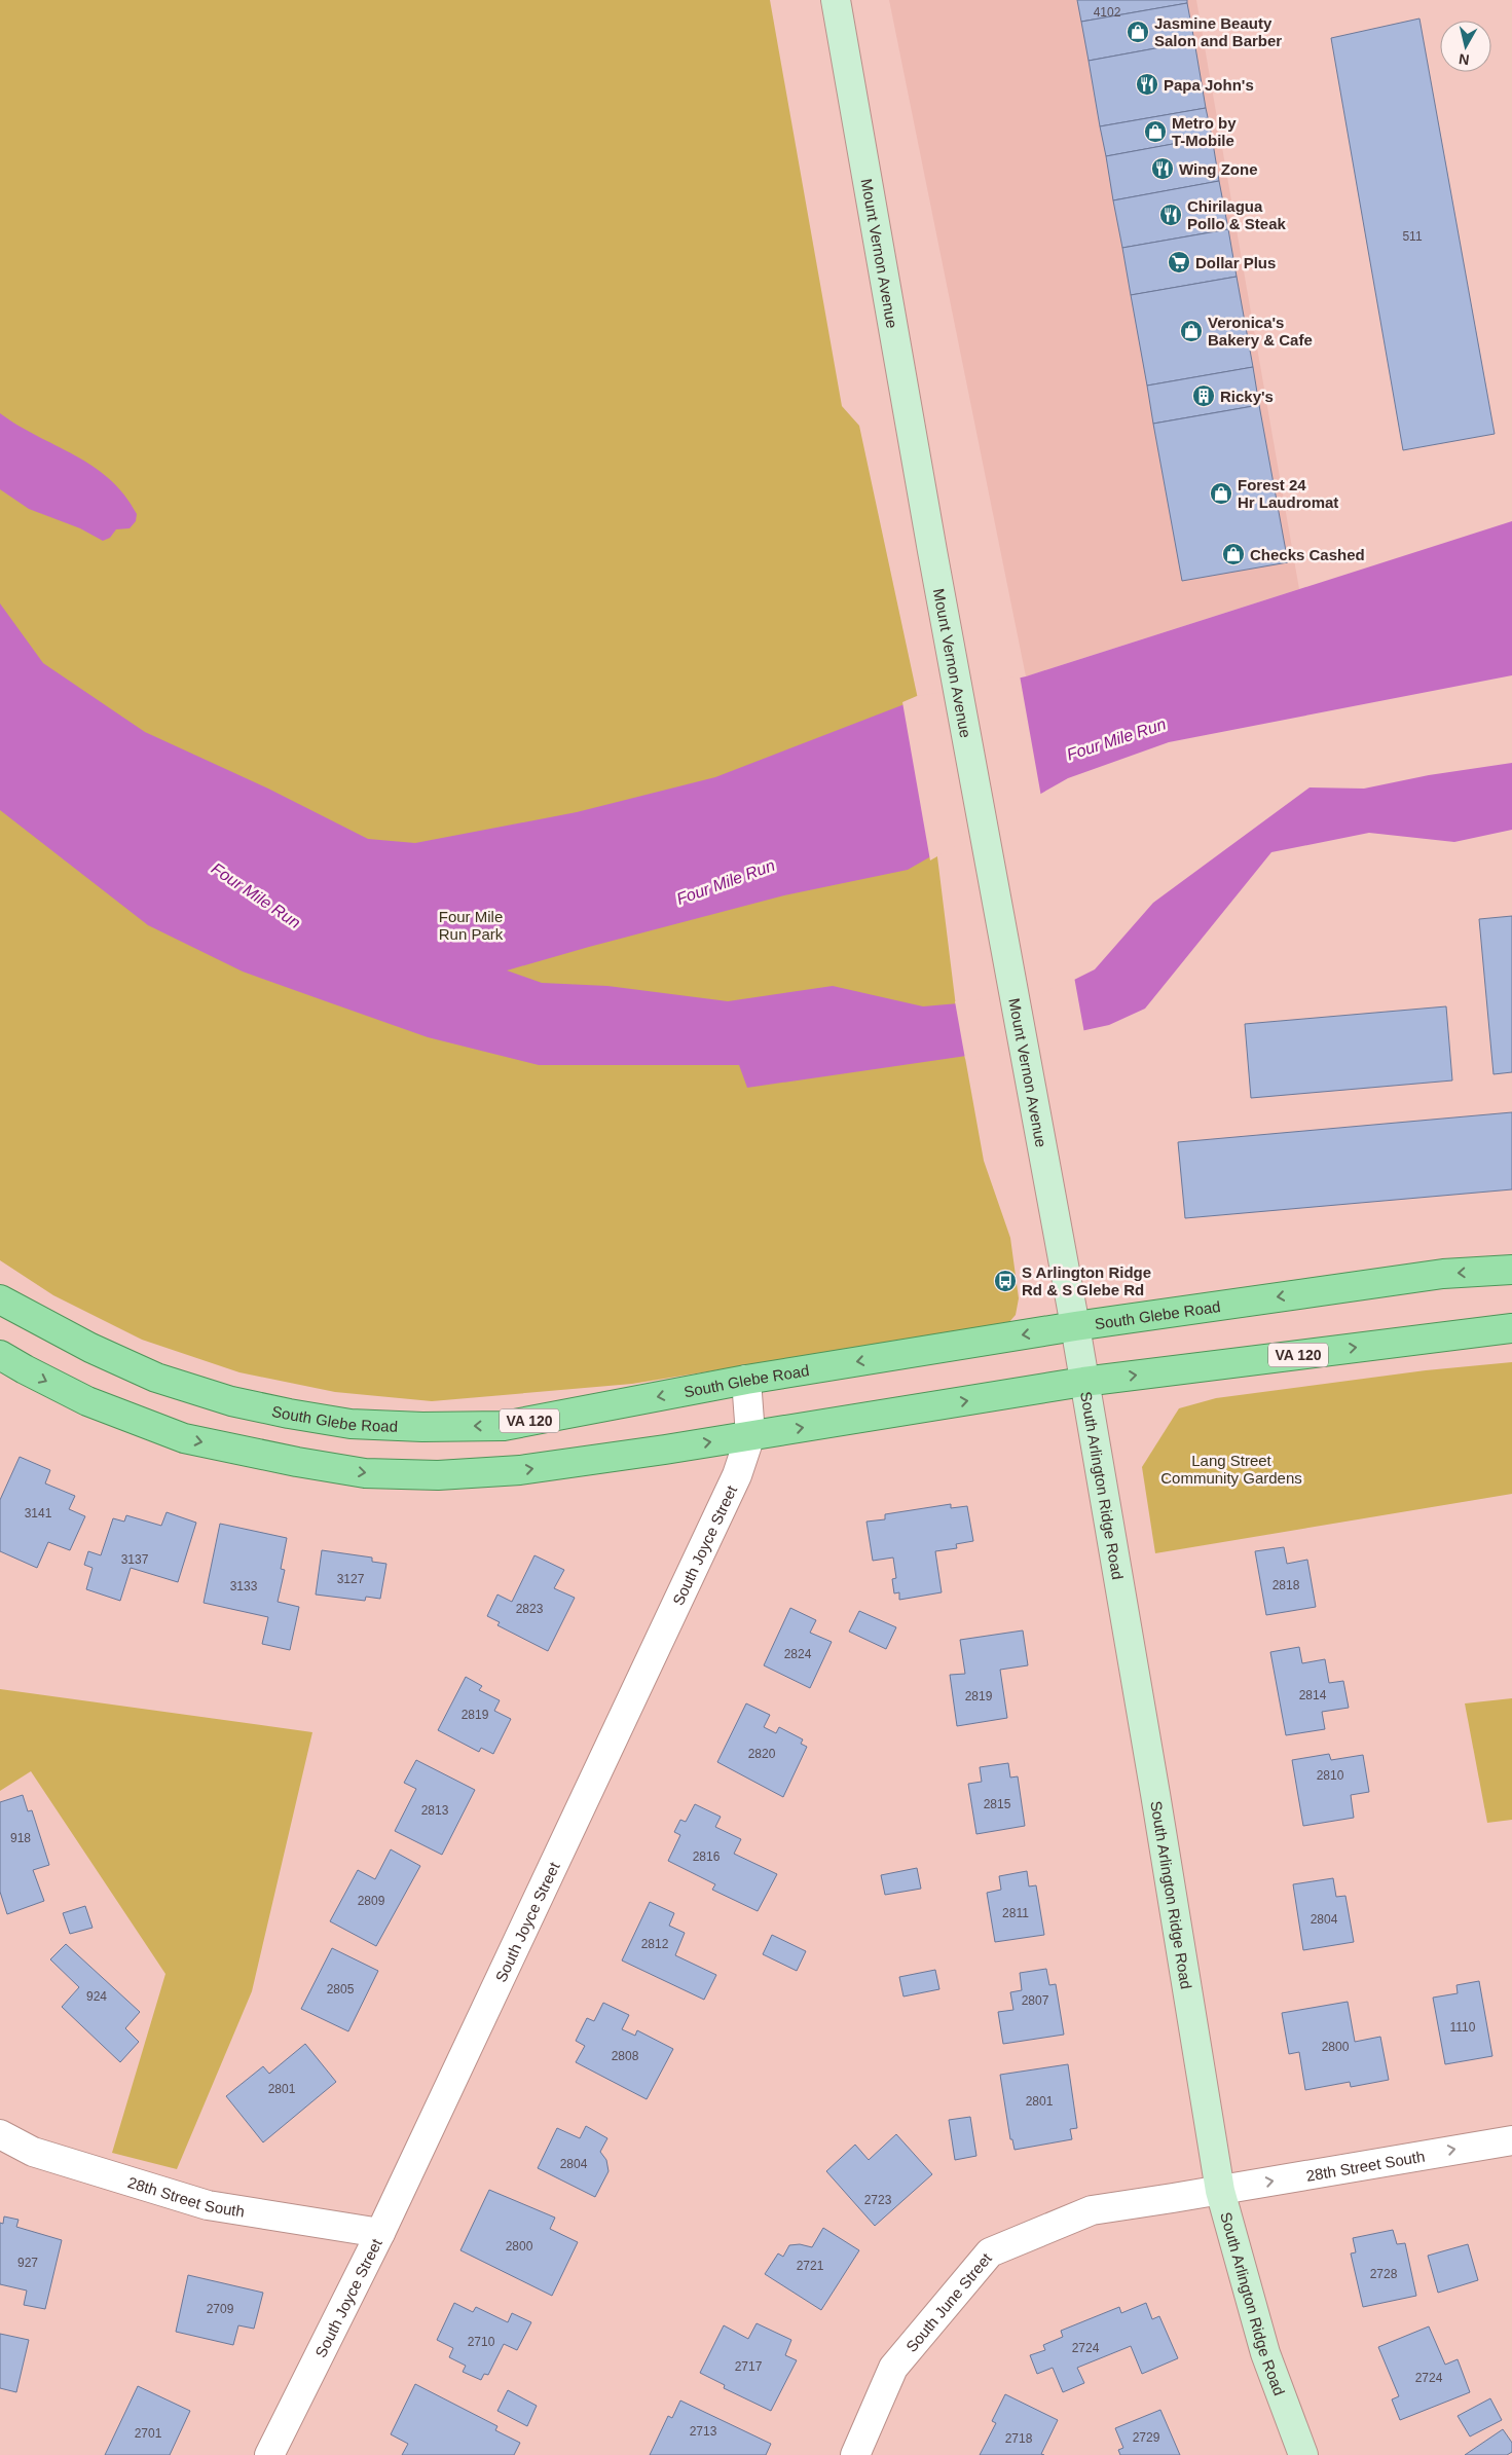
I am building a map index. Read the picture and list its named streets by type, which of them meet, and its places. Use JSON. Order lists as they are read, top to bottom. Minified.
{"streets":{"main road":["Mount Vernon Avenue","South Glebe Road","VA 120","South Arlington Ridge Road"],"street":["South Joyce Street","28th Street South","South June Street"]},"crossings":[["Mount Vernon Avenue","South Glebe Road"],["Mount Vernon Avenue","South Arlington Ridge Road"],["South Glebe Road","South Arlington Ridge Road"],["South Glebe Road","South Joyce Street"],["VA 120","South Arlington Ridge Road"],["VA 120","South Joyce Street"],["South Arlington Ridge Road","28th Street South"],["South Arlington Ridge Road","South June Street"],["South Joyce Street","28th Street South"],["28th Street South","South June Street"]],"one_way":["28th Street South"],"water":["Four Mile Run"],"parks":["Four Mile Run Park","Lang Street Community Gardens"],"places":{"shop":["Jasmine Beauty Salon and Barber","Metro by T-Mobile","Veronica's Bakery & Cafe","Forest 24 Hr Laudromat","Checks Cashed"],"restaurant":["Papa John's","Wing Zone","Chirilagua Pollo & Steak"],"supermarket":["Dollar Plus"],"building":["Ricky's"],"bus stop":["S Arlington Ridge Rd & S Glebe Rd"]},"house_numbers":["4102","511","3141","3137","3127","2818","3133","2823","2824","2814","2819","2819","2820","2810","2815","2813","918","2816","2809","2811","2804","2812","2805","924","2807","1110","2800","2808","2801","2801","2804","2723","2800","927","2721","2728","2709","2710","2724","2717","2724","2713","2701","2729","2718"],"north":"bottom"}
